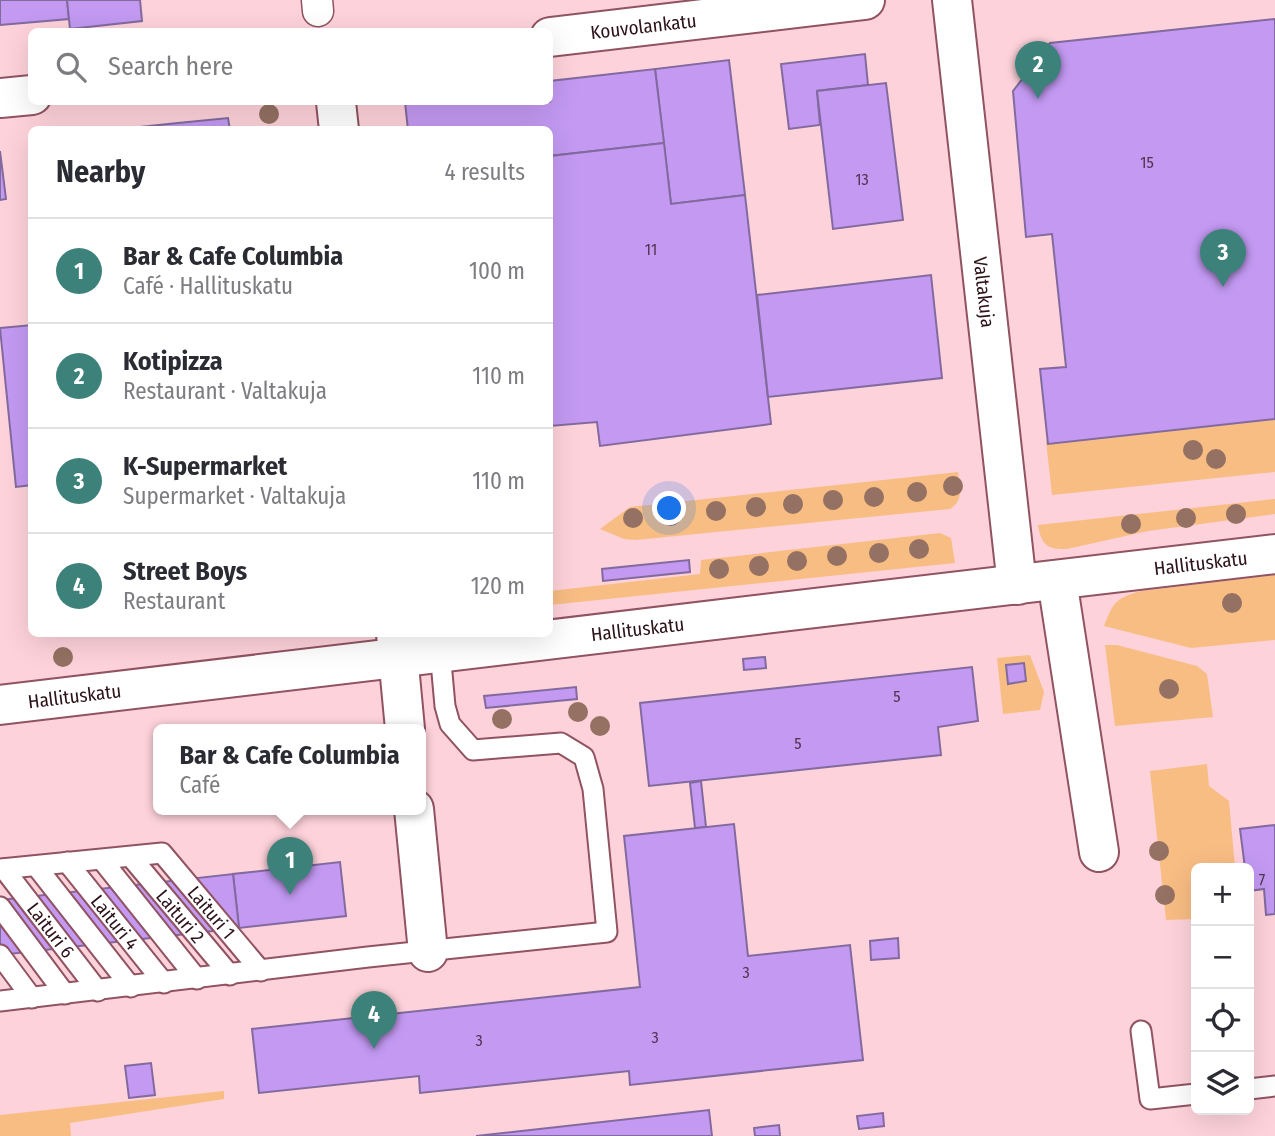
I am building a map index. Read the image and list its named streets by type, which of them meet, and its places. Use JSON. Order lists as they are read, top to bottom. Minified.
{"streets":{"street":["Kouvolankatu","Valtakuja","Hallituskatu"],"lane":["Laituri 1","Laituri 2","Laituri 4","Laituri 6"]},"crossings":[["Valtakuja","Hallituskatu"],["Laituri 1","Laituri 2"]],"house_numbers":["15","13","11","5","5","7","3","3","3"],"page":{"search":"Search here","pins":["2","3","1","4"],"heading":["Nearby","4 results"],"list":[{"mark":"1","name":"Bar & Cafe Columbia","note":"Café · Hallituskatu","value":"100 m"},{"mark":"2","name":"Kotipizza","note":"Restaurant · Valtakuja","value":"110 m"},{"mark":"3","name":"K-Supermarket","note":"Supermarket · Valtakuja","value":"110 m"},{"mark":"4","name":"Street Boys","note":"Restaurant","value":"120 m"}],"popup":["Bar & Cafe Columbia","Café"],"map_buttons":["+","−"]}}
